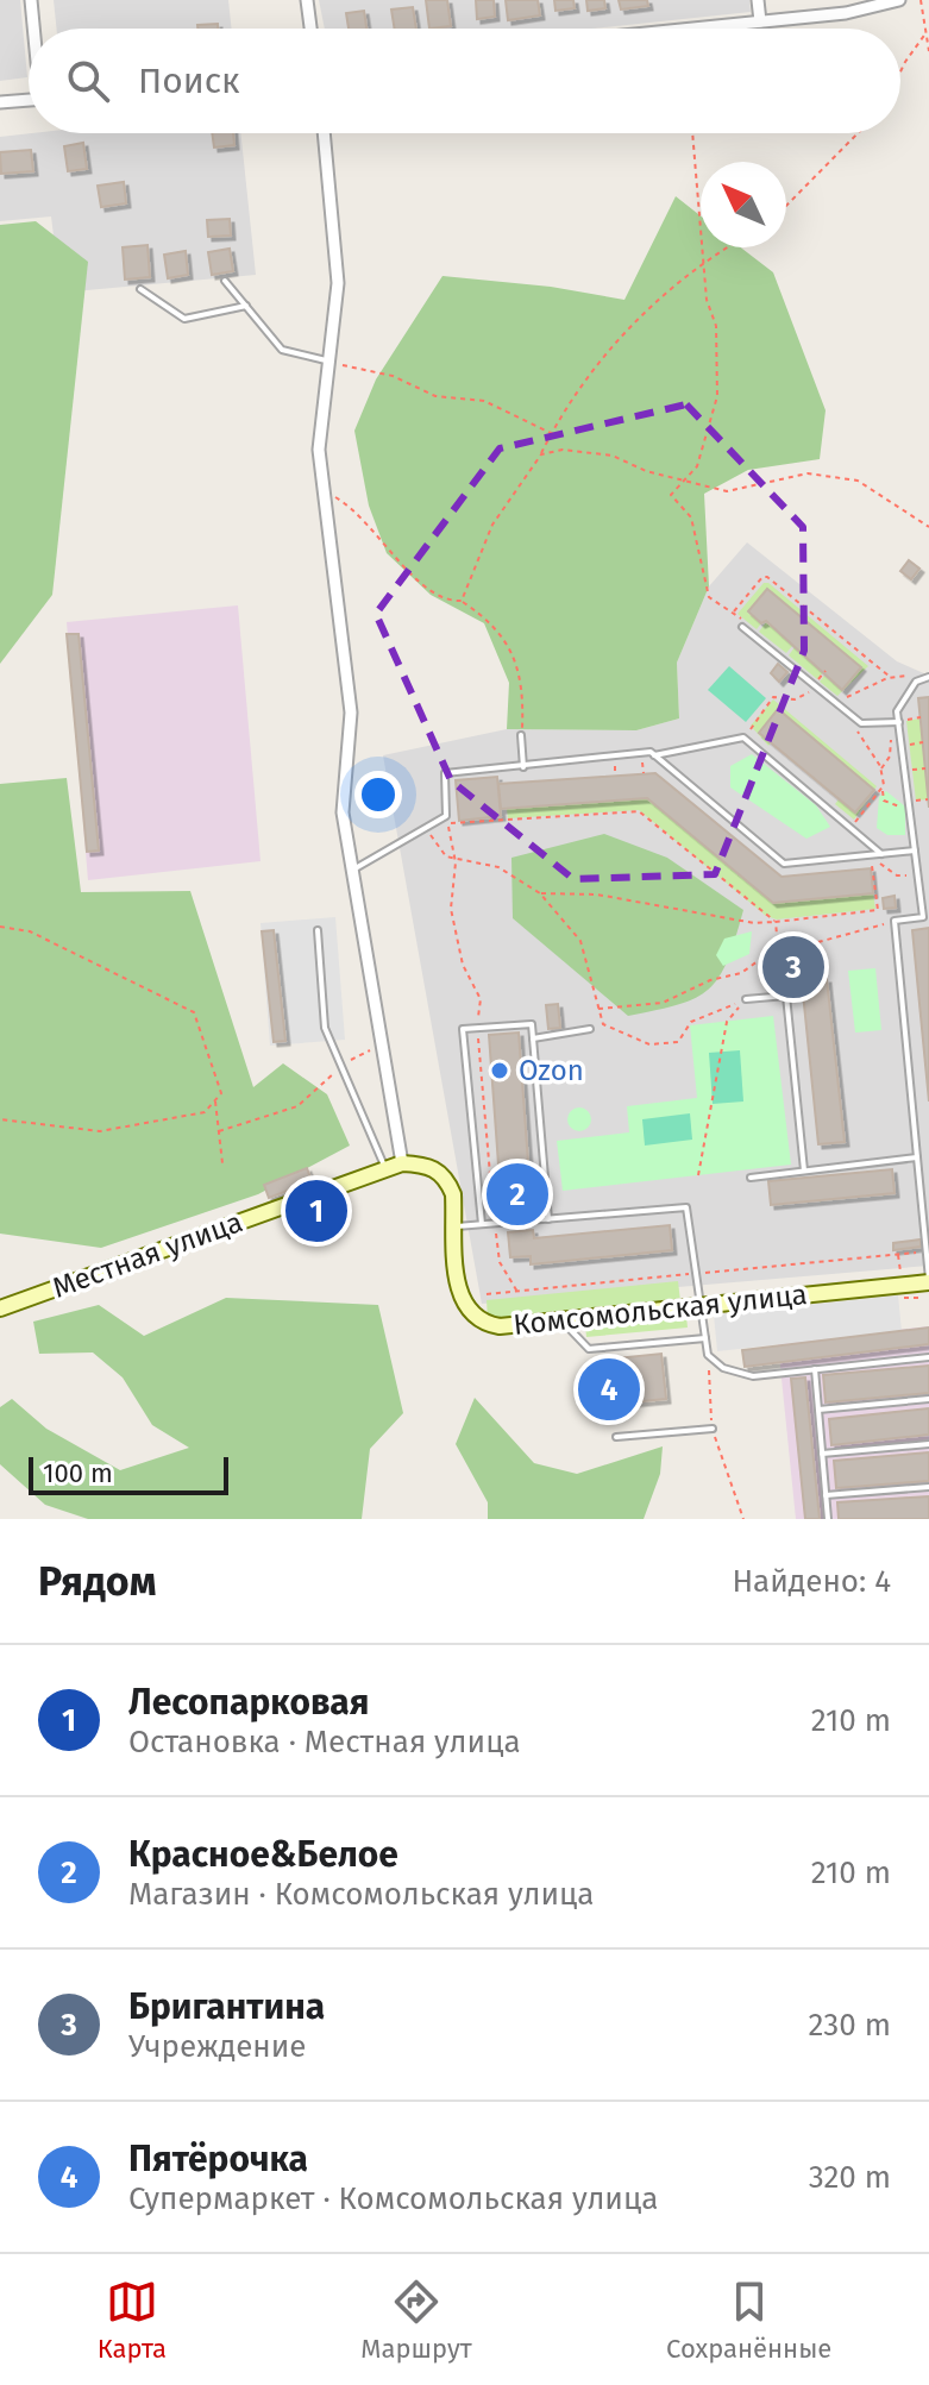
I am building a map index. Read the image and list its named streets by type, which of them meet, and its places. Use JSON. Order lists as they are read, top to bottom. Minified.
{"streets":{"main road":["Местная улица","Комсомольская улица"]},"crossings":[["Местная улица","Комсомольская улица"]],"places":["Ozon"],"scale_bar":"100 m","north":"top left","page":{"search":"Поиск","pins":["3","2","1","4"],"scale":"100 m","heading":["Рядом","Найдено: 4"],"list":[{"mark":"1","name":"Лесопарковая","note":"Остановка · Местная улица","value":"210 m"},{"mark":"2","name":"Красное&Белое","note":"Магазин · Комсомольская улица","value":"210 m"},{"mark":"3","name":"Бригантина","note":"Учреждение","value":"230 m"},{"mark":"4","name":"Пятёрочка","note":"Супермаркет · Комсомольская улица","value":"320 m"}],"nav":["Карта","Маршрут","Сохранённые"]}}
